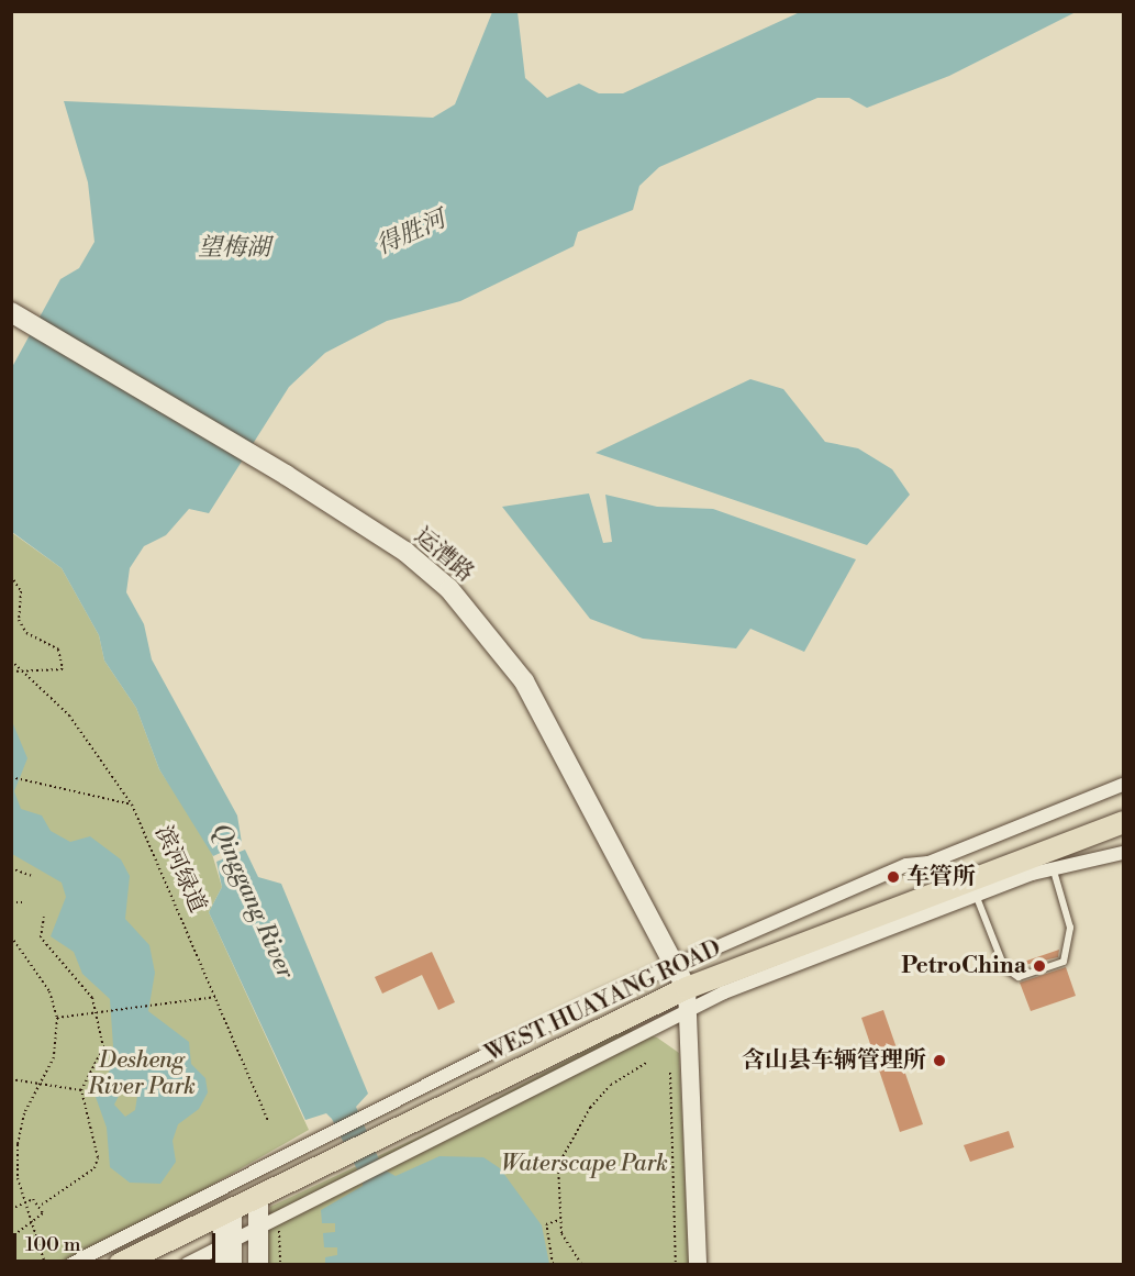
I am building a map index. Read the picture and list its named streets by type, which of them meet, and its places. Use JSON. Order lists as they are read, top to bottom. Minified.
{"streets":{"main road":["运漕路","WEST HUAYANG ROAD"],"path":["滨河绿道"]},"crossings":[["运漕路","WEST HUAYANG ROAD"]],"water":["得胜河","望梅湖","Qinggang River"],"parks":["Desheng River Park","Waterscape Park"],"places":["车管所","PetroChina","含山县车辆管理所"],"scale_bar":"100 m"}
